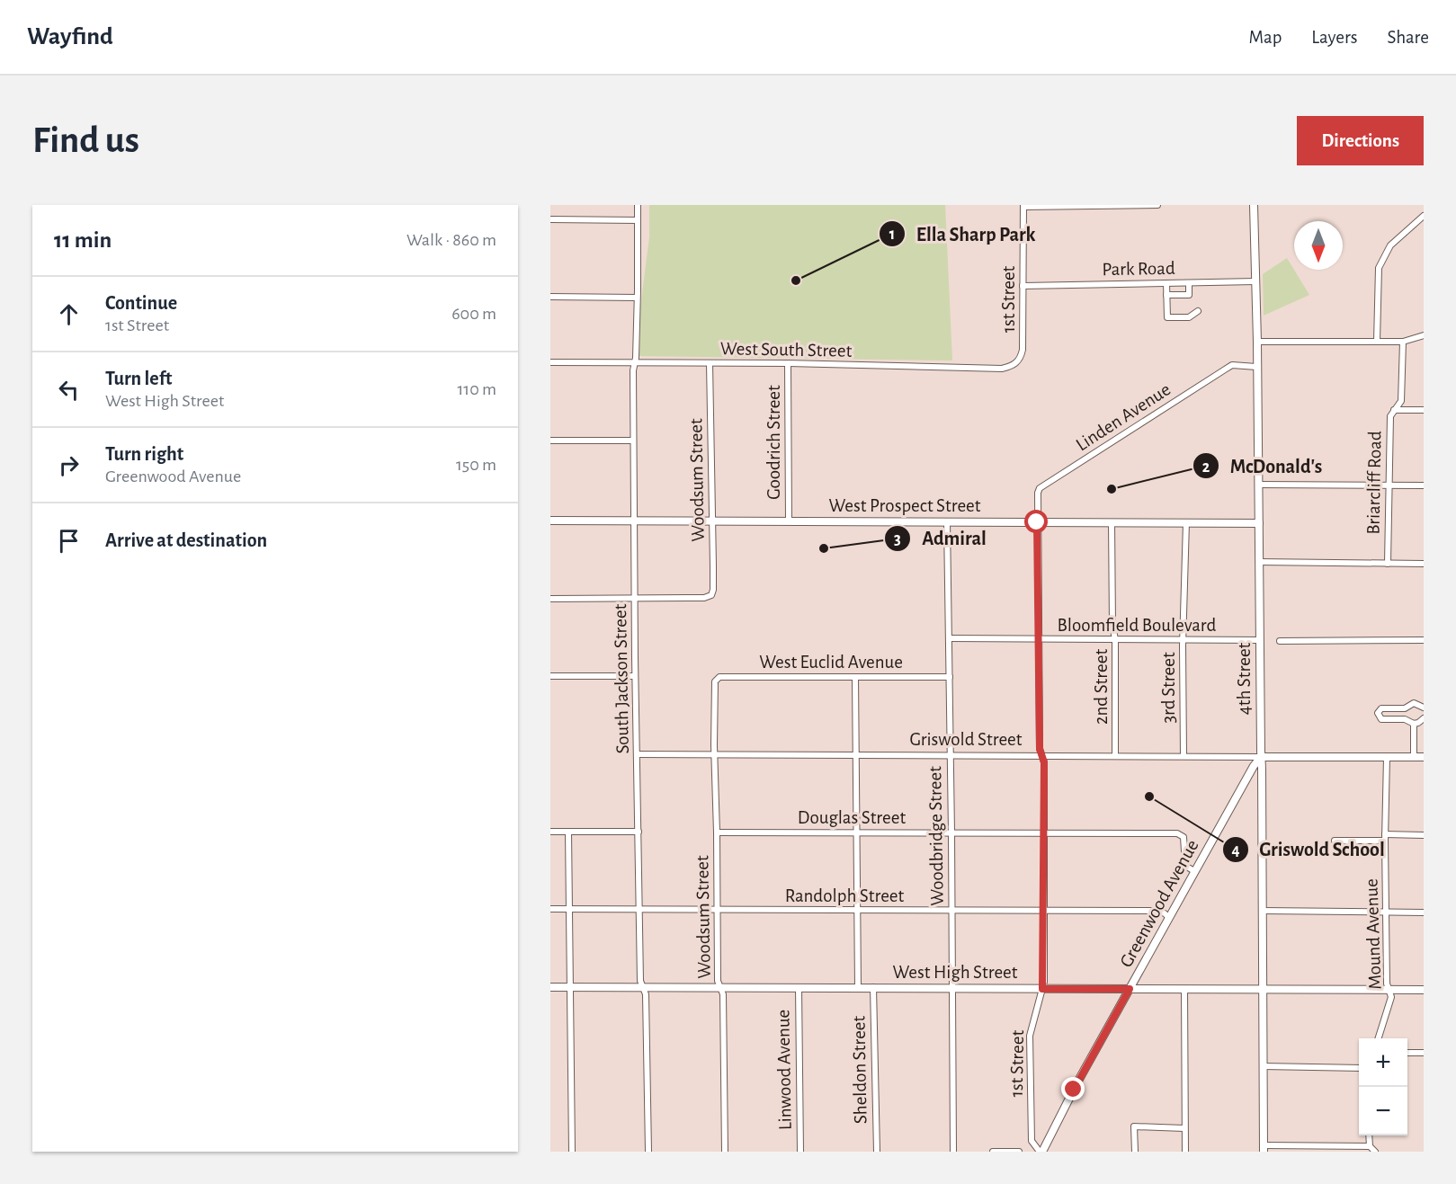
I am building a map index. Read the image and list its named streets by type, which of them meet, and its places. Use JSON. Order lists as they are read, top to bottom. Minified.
{"streets":{"street":["Park Road","1st Street","West South Street","Linden Avenue","Goodrich Street","Woodsum Street","Briarcliff Road","West Prospect Street","Bloomfield Boulevard","West Euclid Avenue","South Jackson Street","4th Street","2nd Street","3rd Street","Griswold Street","Douglas Street","Woodbridge Street","Randolph Street","Greenwood Avenue","Mound Avenue","West High Street","Linwood Avenue","Sheldon Street"]},"crossings":[["Park Road","1st Street"],["Park Road","4th Street"],["1st Street","West South Street"],["1st Street","Linden Avenue"],["1st Street","West Prospect Street"],["1st Street","Bloomfield Boulevard"],["1st Street","Griswold Street"],["1st Street","Douglas Street"],["1st Street","Randolph Street"],["1st Street","Greenwood Avenue"],["1st Street","West High Street"],["West South Street","Goodrich Street"],["West South Street","Woodsum Street"],["West South Street","South Jackson Street"],["Linden Avenue","West Prospect Street"],["Linden Avenue","4th Street"],["Goodrich Street","West Prospect Street"],["Woodsum Street","West Prospect Street"],["Woodsum Street","West Euclid Avenue"],["Woodsum Street","South Jackson Street"],["Woodsum Street","Griswold Street"],["Woodsum Street","Douglas Street"],["Woodsum Street","Randolph Street"],["Woodsum Street","West High Street"],["West Prospect Street","South Jackson Street"],["West Prospect Street","4th Street"],["West Prospect Street","2nd Street"],["West Prospect Street","3rd Street"],["West Prospect Street","Woodbridge Street"],["Bloomfield Boulevard","4th Street"],["Bloomfield Boulevard","2nd Street"],["Bloomfield Boulevard","3rd Street"],["Bloomfield Boulevard","Woodbridge Street"],["West Euclid Avenue","Woodbridge Street"],["South Jackson Street","Griswold Street"],["South Jackson Street","Randolph Street"],["South Jackson Street","West High Street"],["4th Street","Griswold Street"],["4th Street","Greenwood Avenue"],["4th Street","West High Street"],["2nd Street","Griswold Street"],["3rd Street","Griswold Street"],["Griswold Street","Woodbridge Street"],["Griswold Street","Greenwood Avenue"],["Griswold Street","Mound Avenue"],["Douglas Street","Woodbridge Street"],["Douglas Street","Greenwood Avenue"],["Woodbridge Street","Randolph Street"],["Woodbridge Street","West High Street"],["Randolph Street","Greenwood Avenue"],["Greenwood Avenue","West High Street"],["Mound Avenue","West High Street"],["West High Street","Linwood Avenue"],["West High Street","Sheldon Street"]],"places":["Ella Sharp Park","McDonald's","Admiral","Griswold School"],"north":"bottom","page":{"header":"Wayfind","nav":["Map","Layers","Share"],"buttons":"Directions","title":"Find us","heading":["11 min","Walk · 860 m"],"list":[["Continue","1st Street","600 m"],["Turn left","West High Street","110 m"],["Turn right","Greenwood Avenue","150 m"],"Arrive at destination"],"map_buttons":["+","−"]}}
